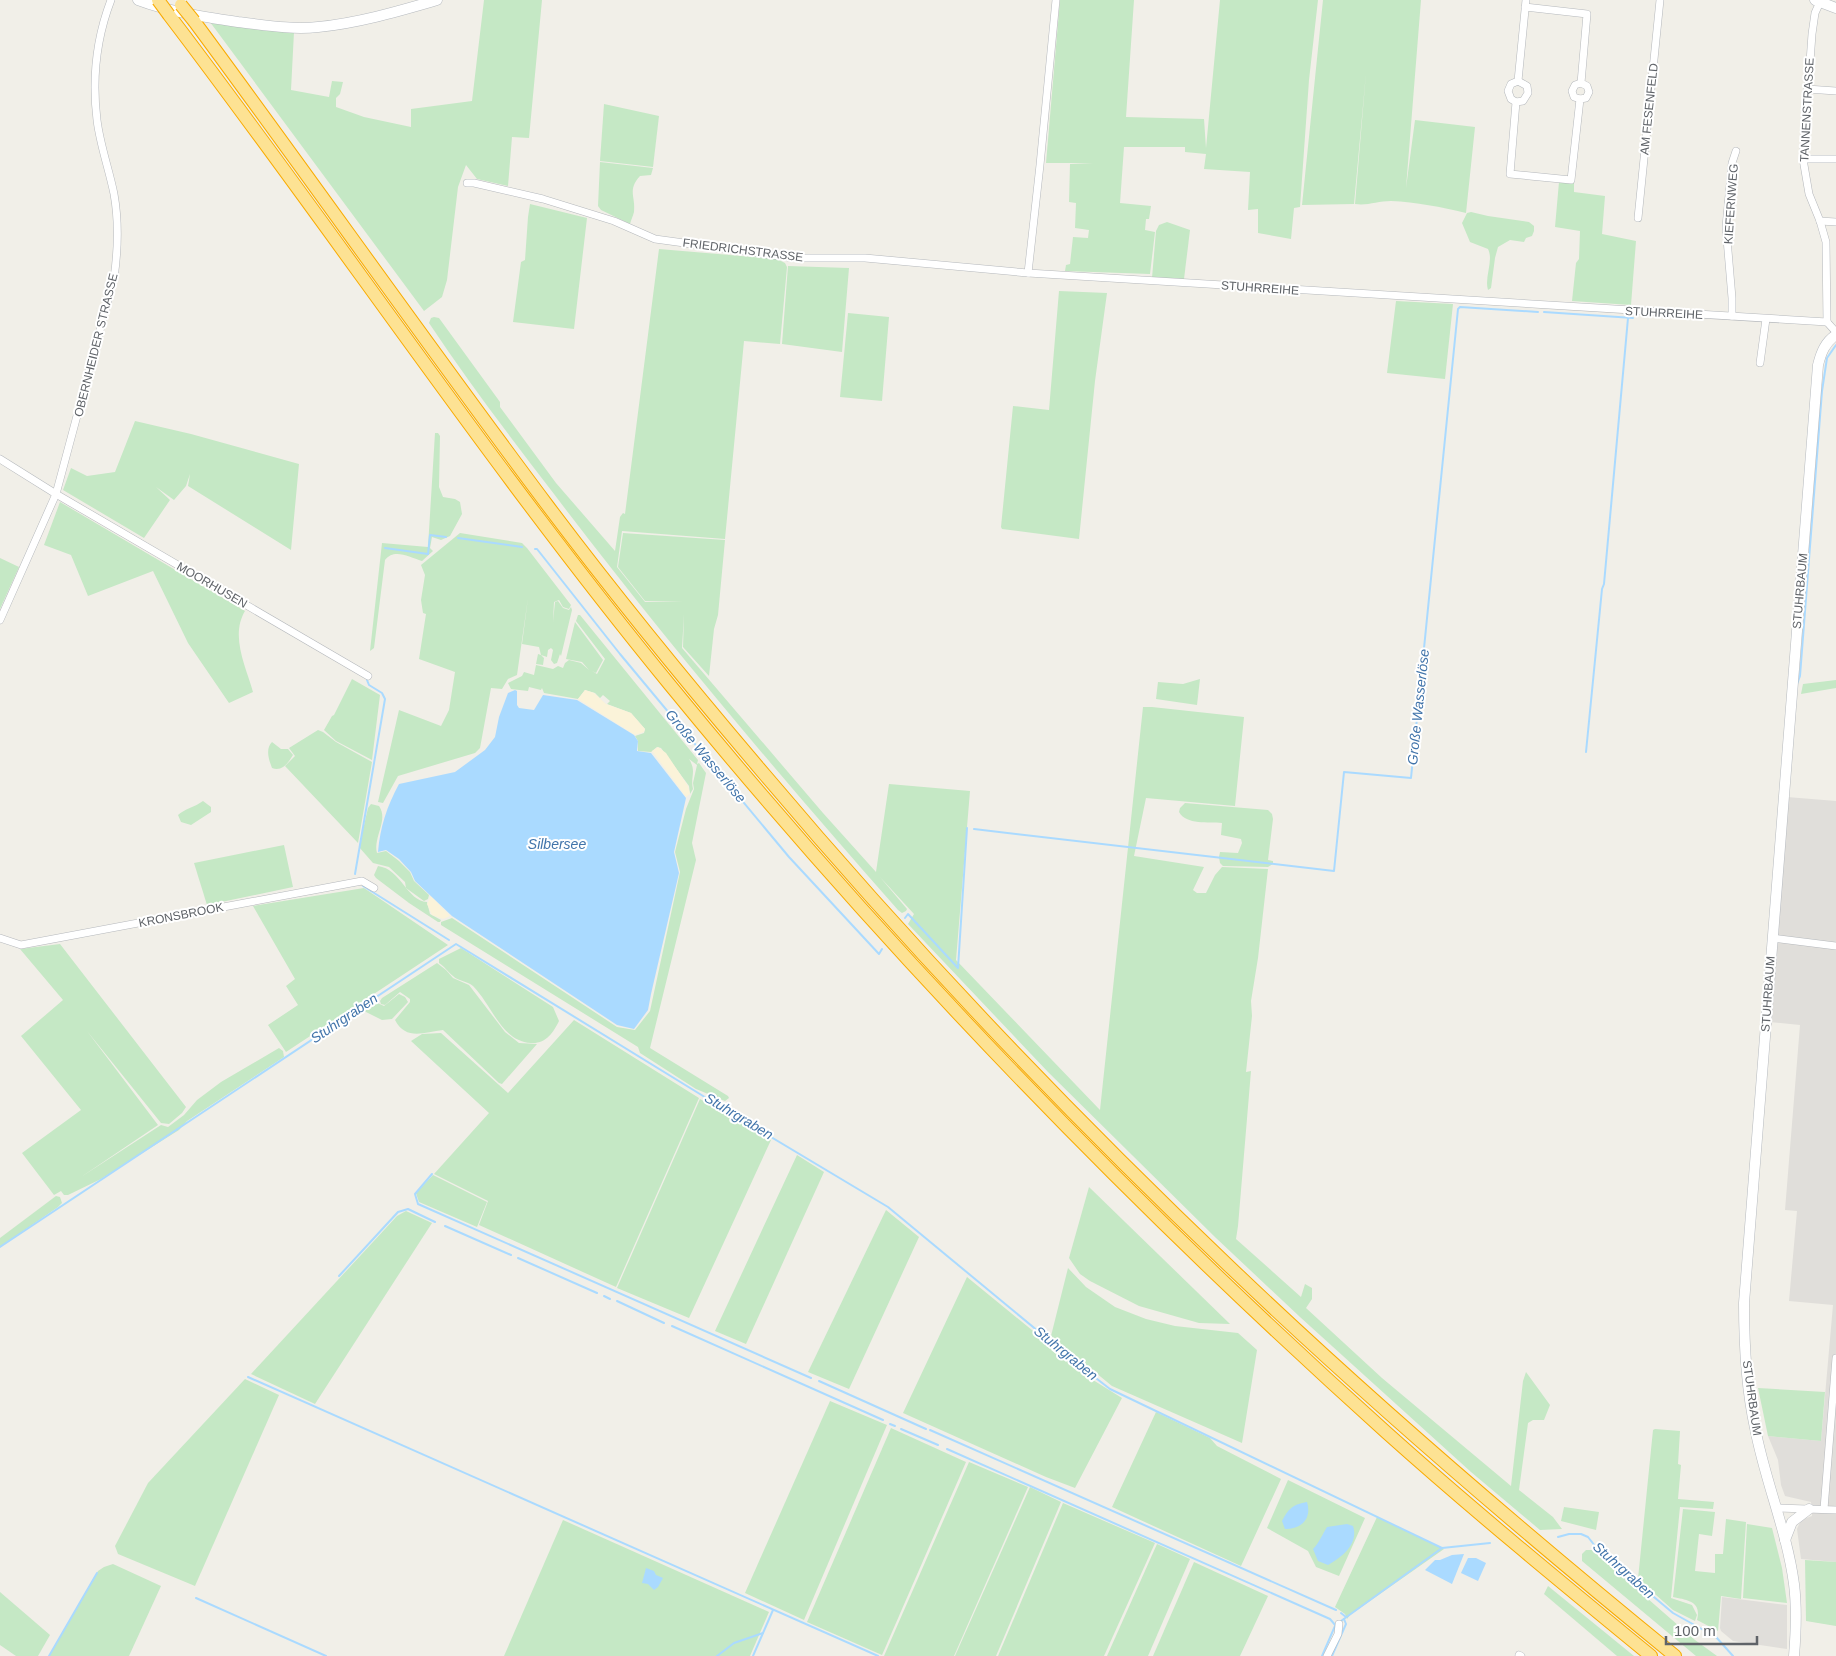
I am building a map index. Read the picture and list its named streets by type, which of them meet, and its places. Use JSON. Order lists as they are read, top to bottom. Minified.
{"streets":{"street":["AM FESENFELD","TANNENSTRASSE","KIEFERNWEG","FRIEDRICHSTRASSE","STUHRREIHE","OBERNHEIDER STRASSE","MOORHUSEN","STUHRBAUM","KRONSBROOK"]},"crossings":[["TANNENSTRASSE","STUHRREIHE"],["KIEFERNWEG","STUHRREIHE"],["FRIEDRICHSTRASSE","STUHRREIHE"],["OBERNHEIDER STRASSE","MOORHUSEN"]],"water":["Große Wasserlöse","Silbersee","Stuhrgraben"],"scale_bar":"100 m"}
